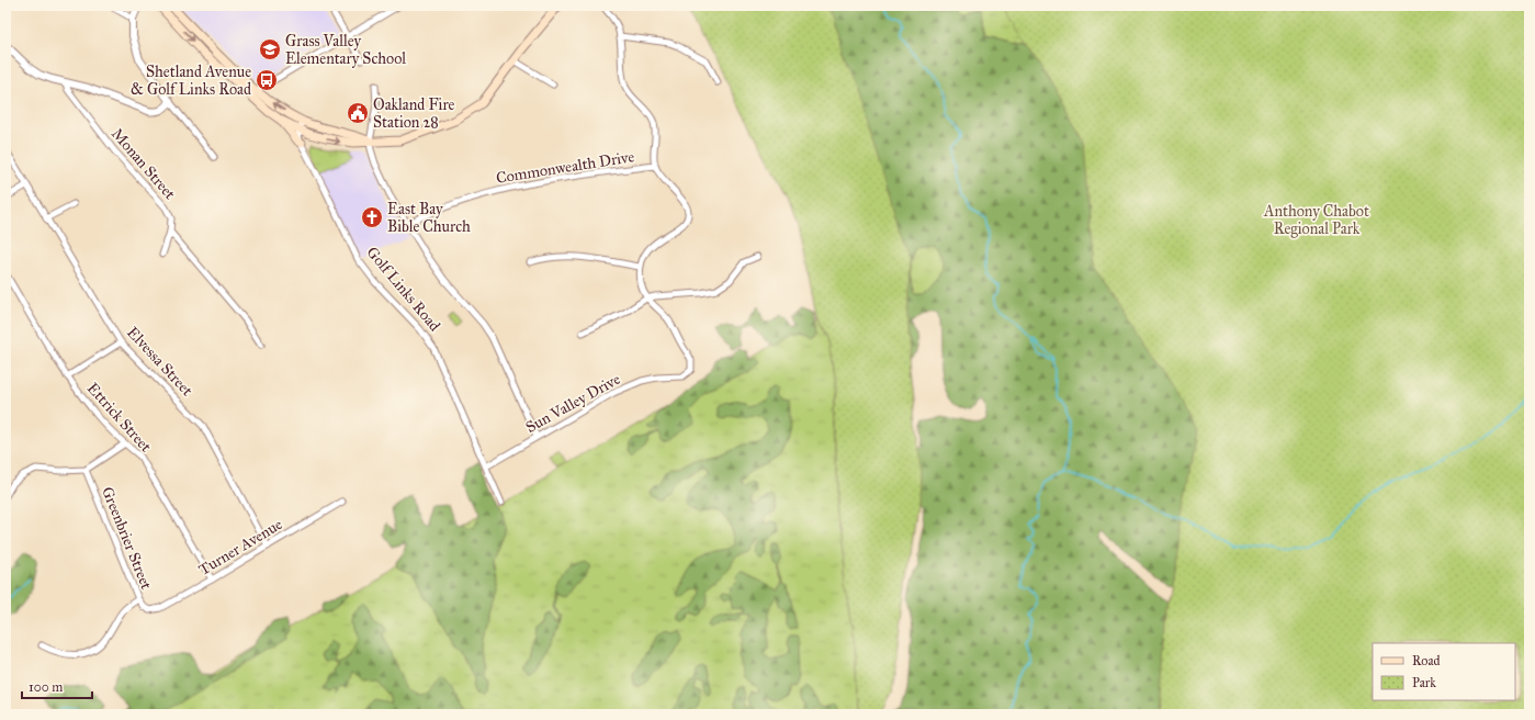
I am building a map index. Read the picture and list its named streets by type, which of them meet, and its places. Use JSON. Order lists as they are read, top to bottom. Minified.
{"streets":{"street":["Monan Street","Commonwealth Drive","Golf Links Road","Elvessa Street","Sun Valley Drive","Ettrick Street","Greenbrier Street","Turner Avenue"]},"crossings":[["Golf Links Road","Sun Valley Drive"],["Elvessa Street","Turner Avenue"],["Ettrick Street","Turner Avenue"],["Greenbrier Street","Turner Avenue"]],"parks":["Anthony Chabot Regional Park"],"places":{"school or university":["Grass Valley Elementary School"],"bus stop":["Shetland Avenue & Golf Links Road"],"public building":["Oakland Fire Station 28"],"church":["East Bay Bible Church"]},"legend":["Road","Park"],"scale_bar":"100 m"}
